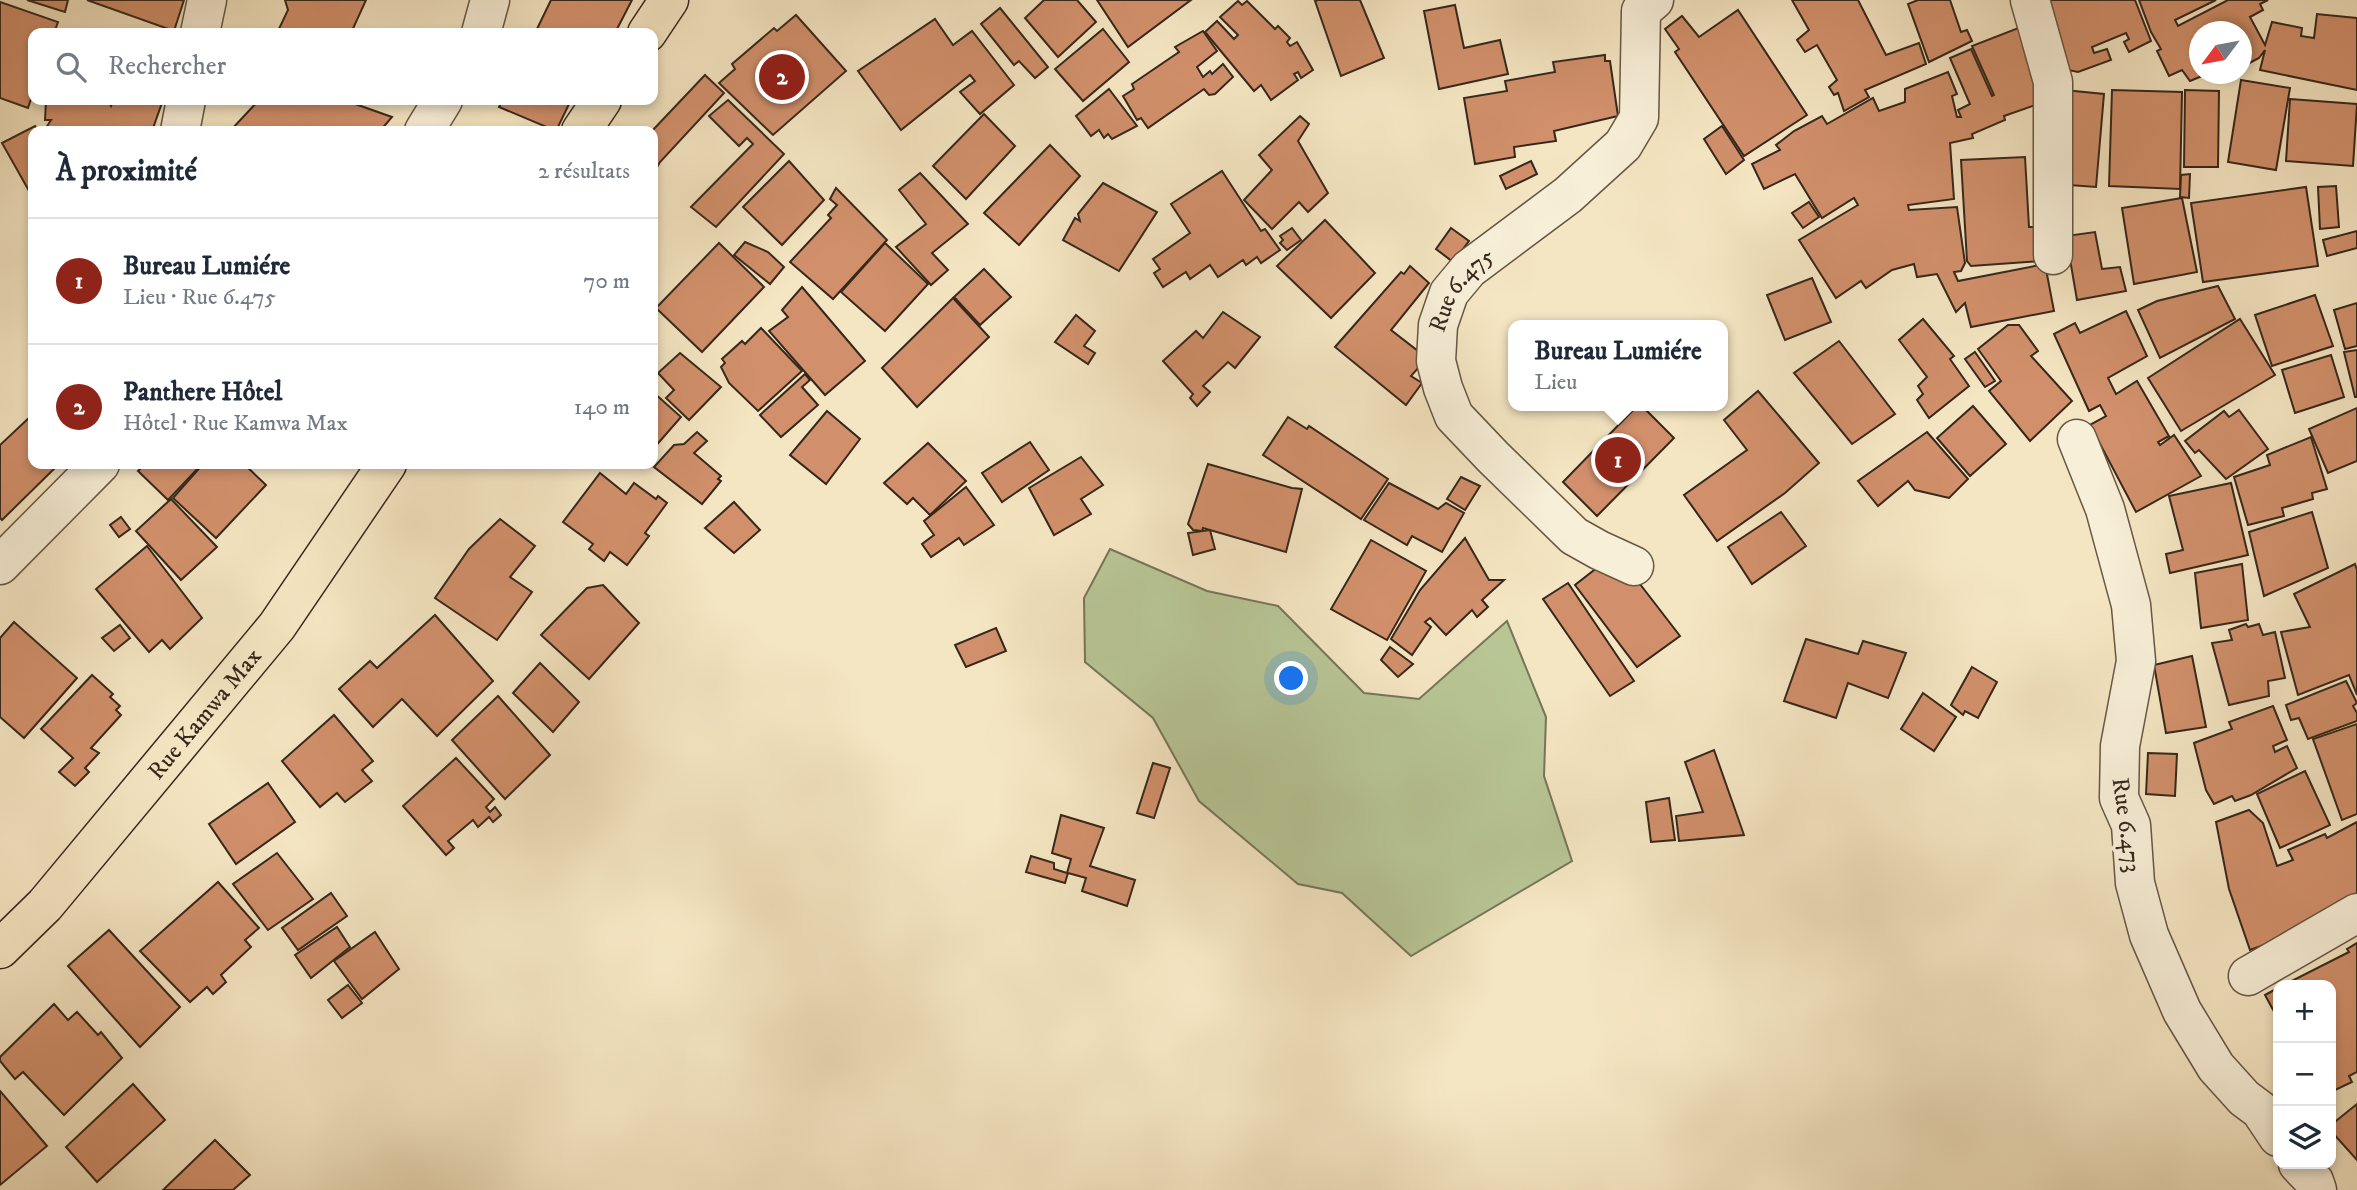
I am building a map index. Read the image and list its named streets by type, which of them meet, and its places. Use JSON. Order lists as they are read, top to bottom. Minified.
{"streets":{"main road":["Rue Kamwa Max"],"street":["Rue 6.475","Rue 6.473"]},"north":"bottom left","page":{"search":"Rechercher","pins":["2","1"],"heading":["À proximité","2 résultats"],"list":[{"mark":"1","name":"Bureau Lumiére","note":"Lieu · Rue 6.475","value":"70 m"},{"mark":"2","name":"Panthere Hôtel","note":"Hôtel · Rue Kamwa Max","value":"140 m"}],"popup":["Bureau Lumiére","Lieu"],"map_buttons":["+","−"]}}
